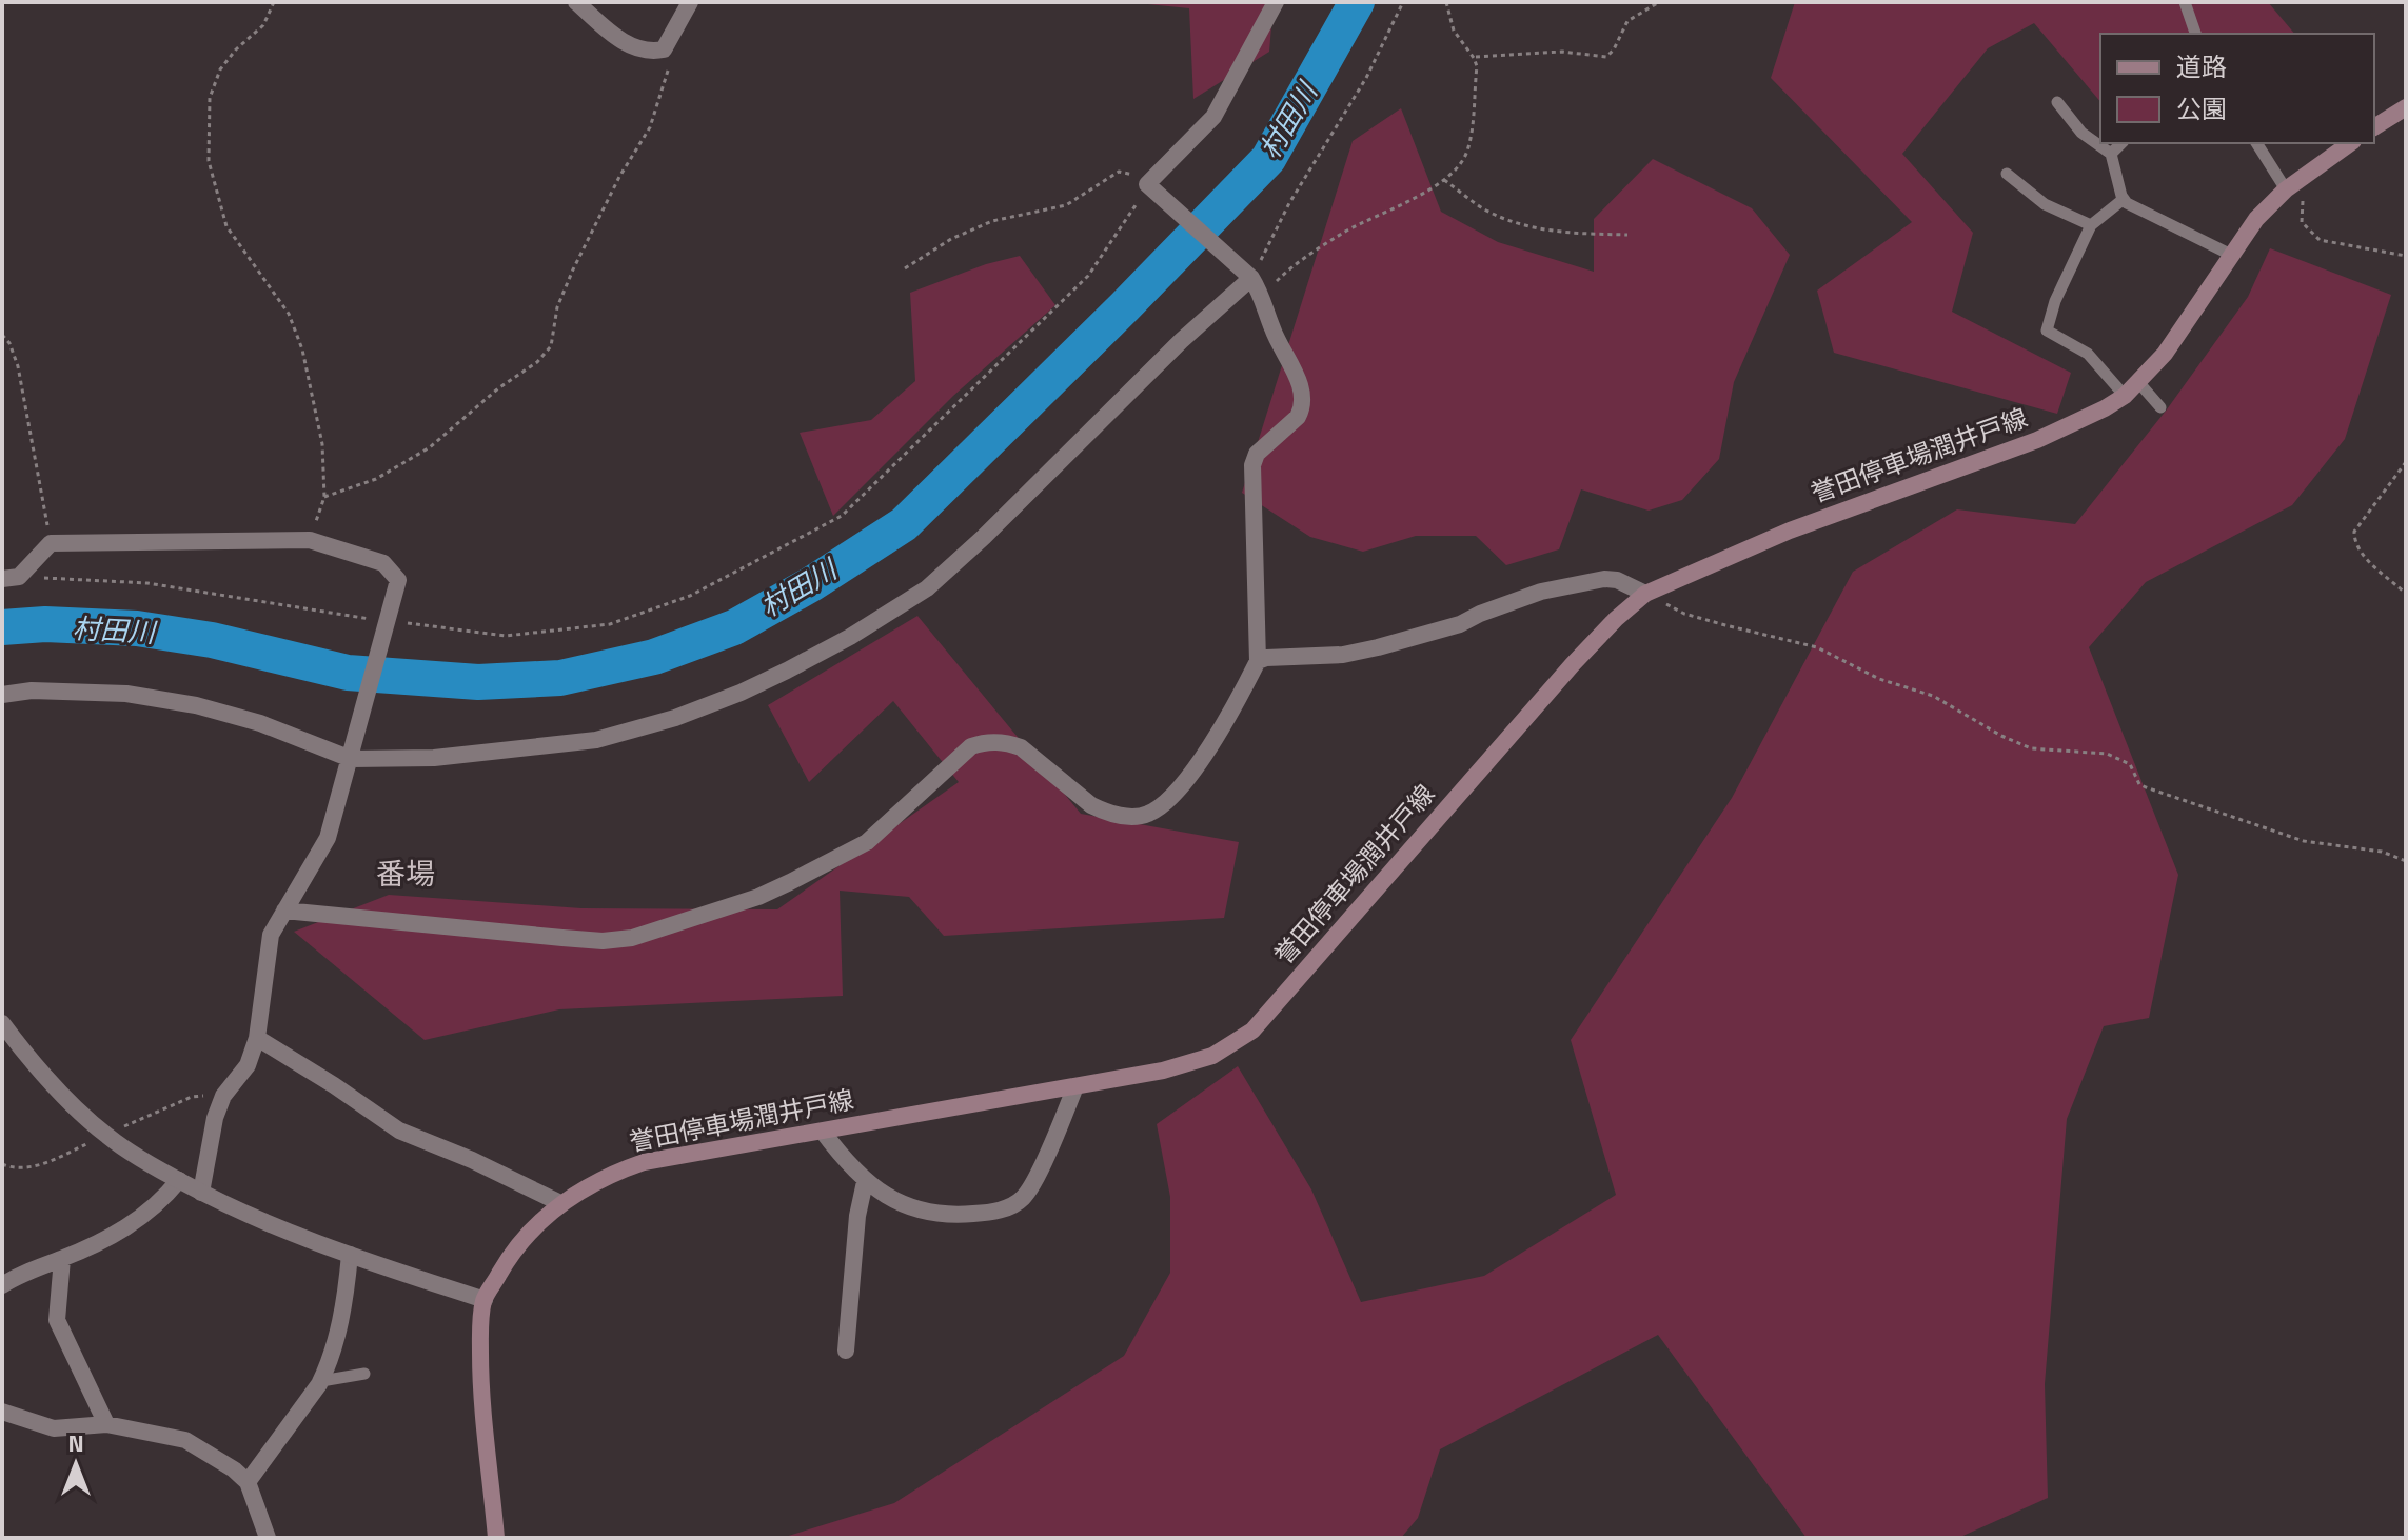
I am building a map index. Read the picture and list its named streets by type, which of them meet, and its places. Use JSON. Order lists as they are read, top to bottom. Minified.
{"streets":{"main road":["誉田停車場潤井戸線"]},"districts":["番場"],"water":["村田川"],"legend":["道路","公園"],"north":"top"}
